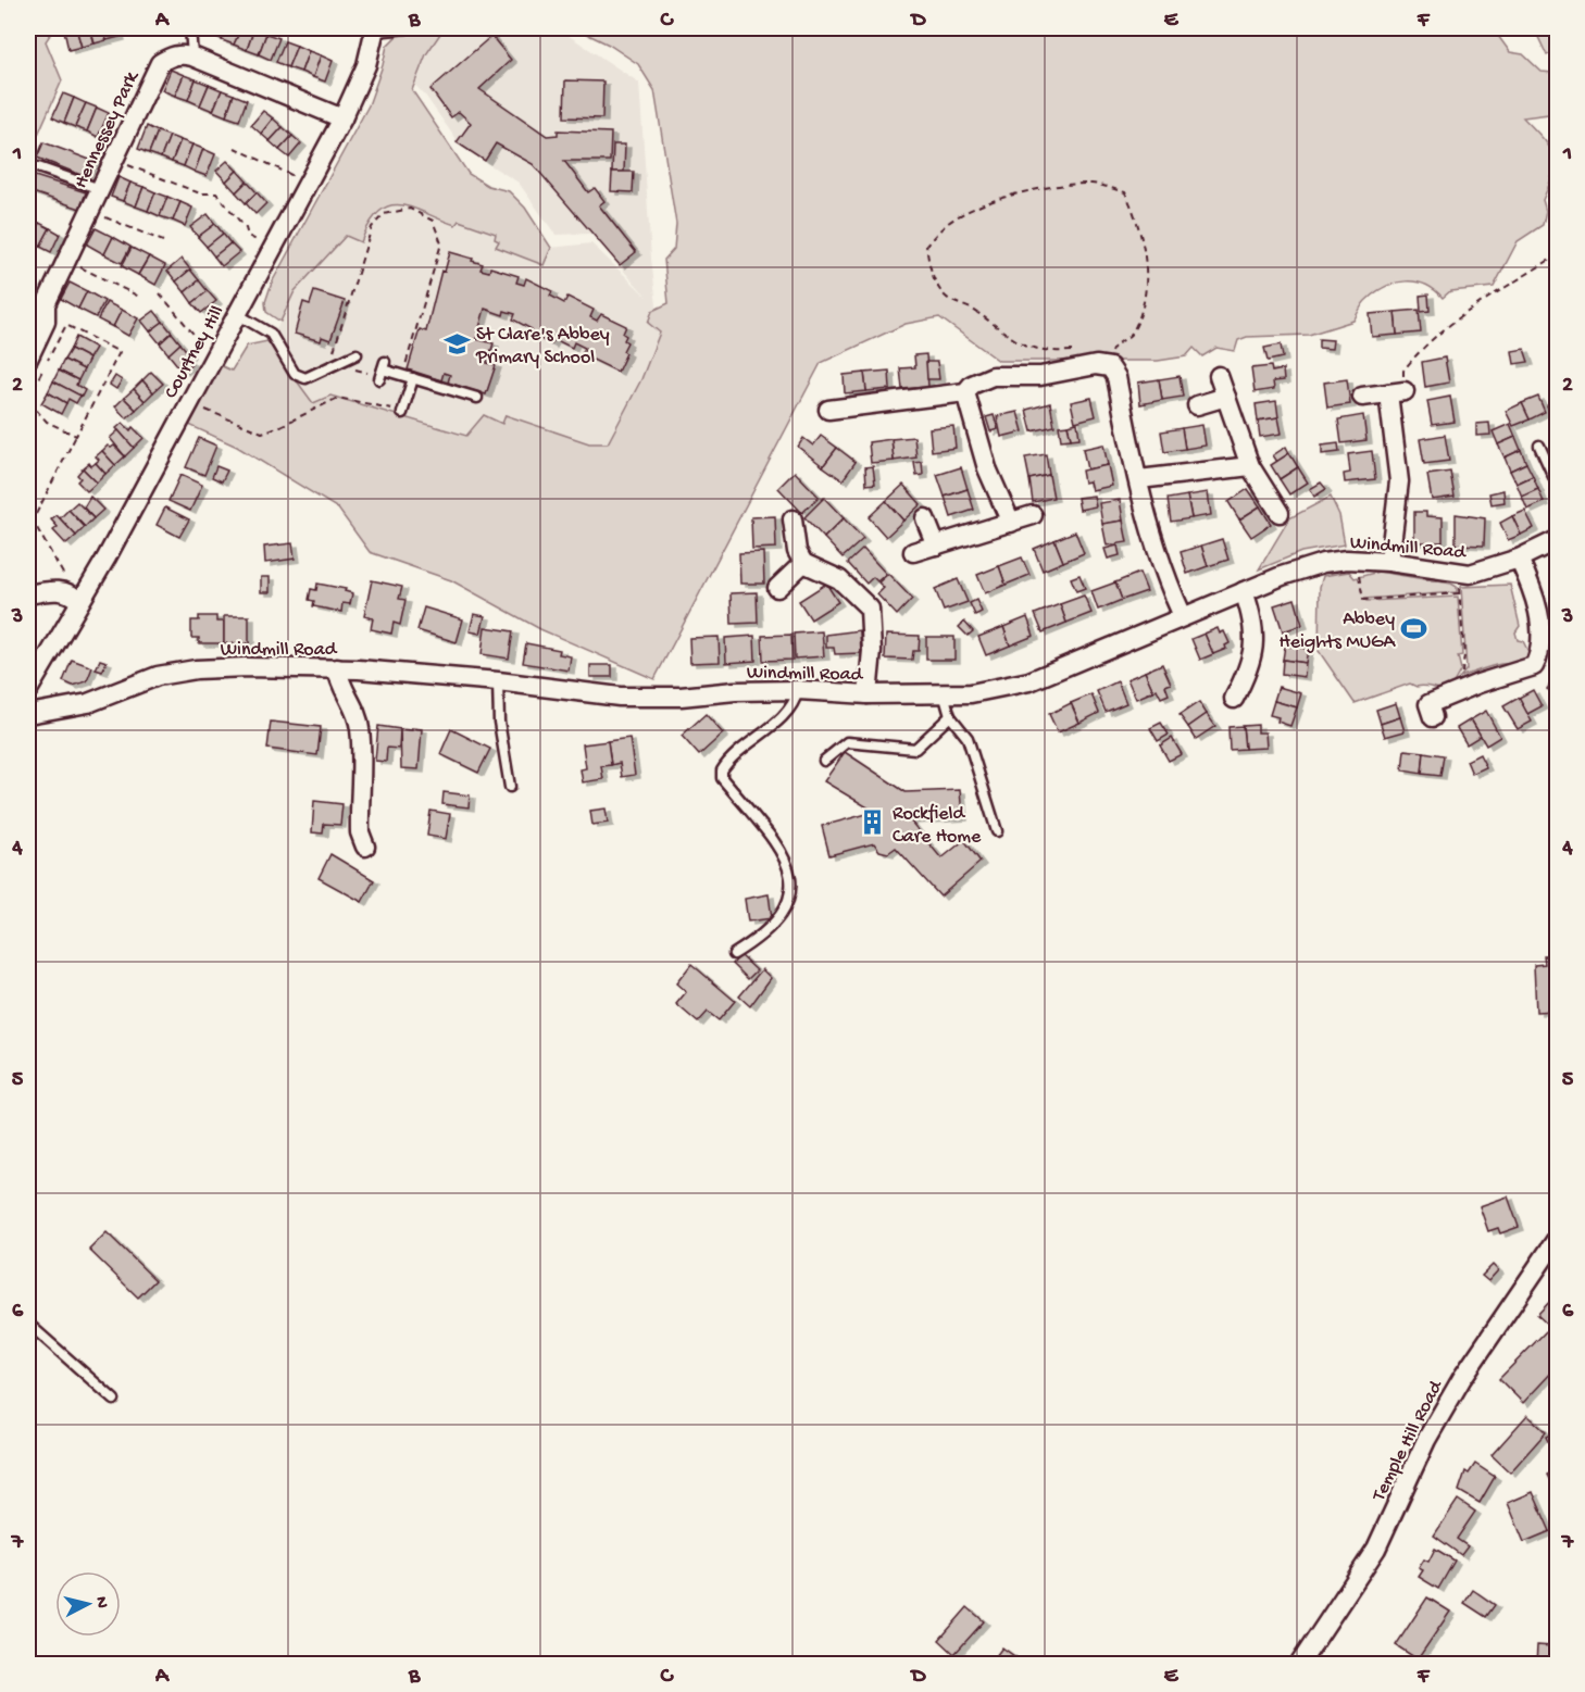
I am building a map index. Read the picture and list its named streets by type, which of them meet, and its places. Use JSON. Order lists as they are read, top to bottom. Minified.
{"streets":{"street":["Hennessey Park","Courtney Hill","Windmill Road","Temple Hill Road"]},"places":{"school or university":["St Clare's Abbey Primary School"],"sports":["Abbey Heights MUGA"],"building":["Rockfield Care Home"]},"north":"right","grid":{"columns":["A","B","C","D","E","F"],"rows":["1","2","3","4","5","6","7"]}}
